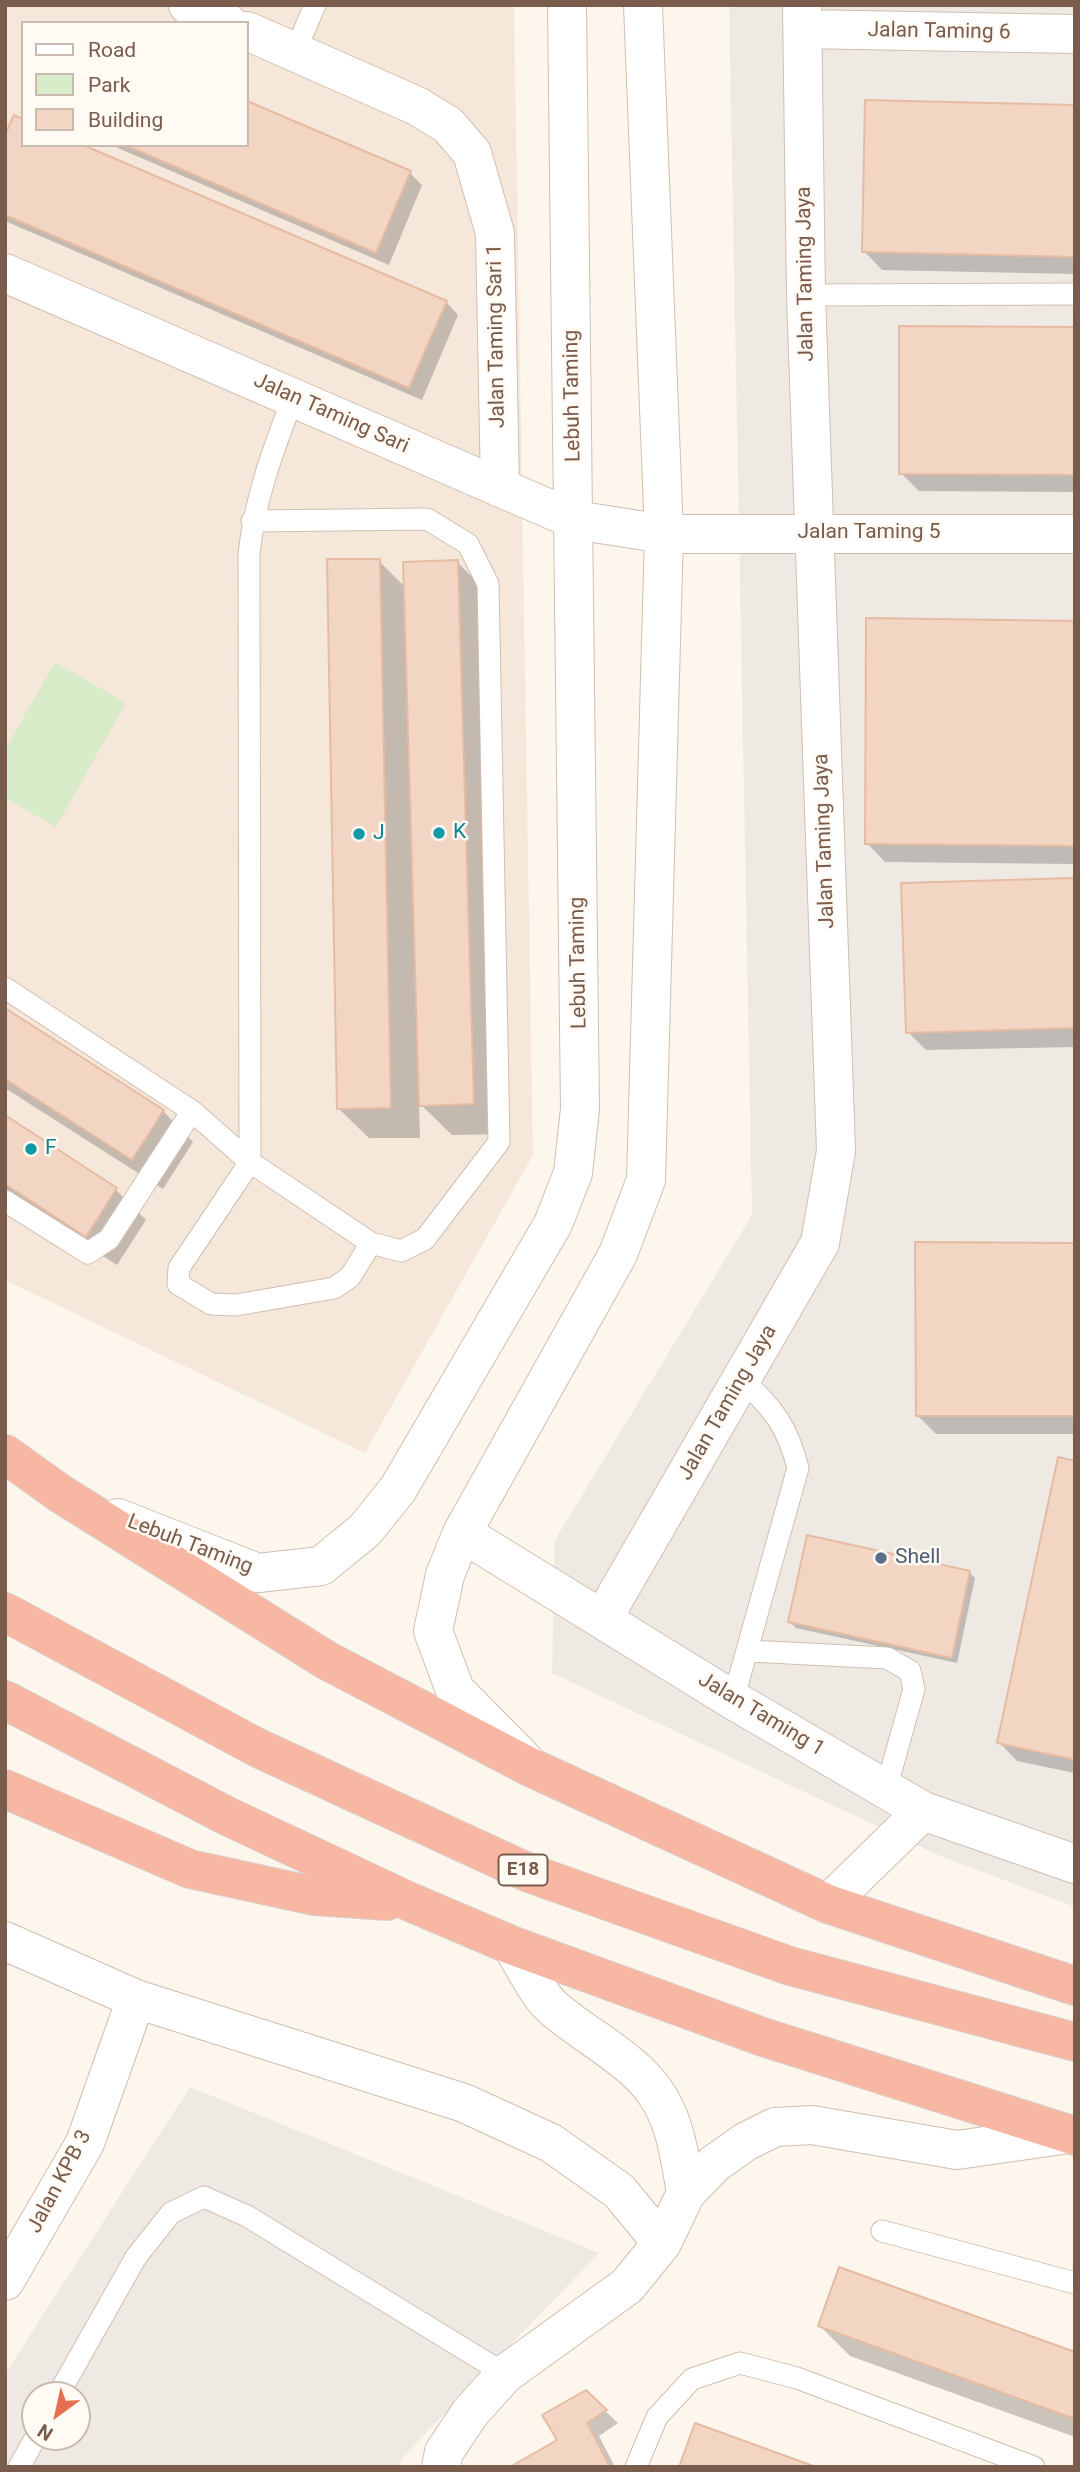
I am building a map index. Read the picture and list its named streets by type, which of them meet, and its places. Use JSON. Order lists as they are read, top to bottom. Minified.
{"streets":{"highway":["E18"],"street":["Jalan Taming 6","Jalan Taming Jaya","Jalan Taming Sari 1","Lebuh Taming","Jalan Taming Sari","Jalan Taming 5","Jalan Taming 1","Jalan KPB 3"]},"crossings":[["Jalan Taming 6","Jalan Taming Jaya"],["Jalan Taming Jaya","Jalan Taming 5"],["Jalan Taming Jaya","Jalan Taming 1"],["Jalan Taming Sari 1","Jalan Taming Sari"],["Lebuh Taming","Jalan Taming Sari"],["Jalan Taming Sari","Jalan Taming 5"]],"places":["K","J","F","Shell"],"legend":["Road","Park","Building"],"north":"bottom left"}
